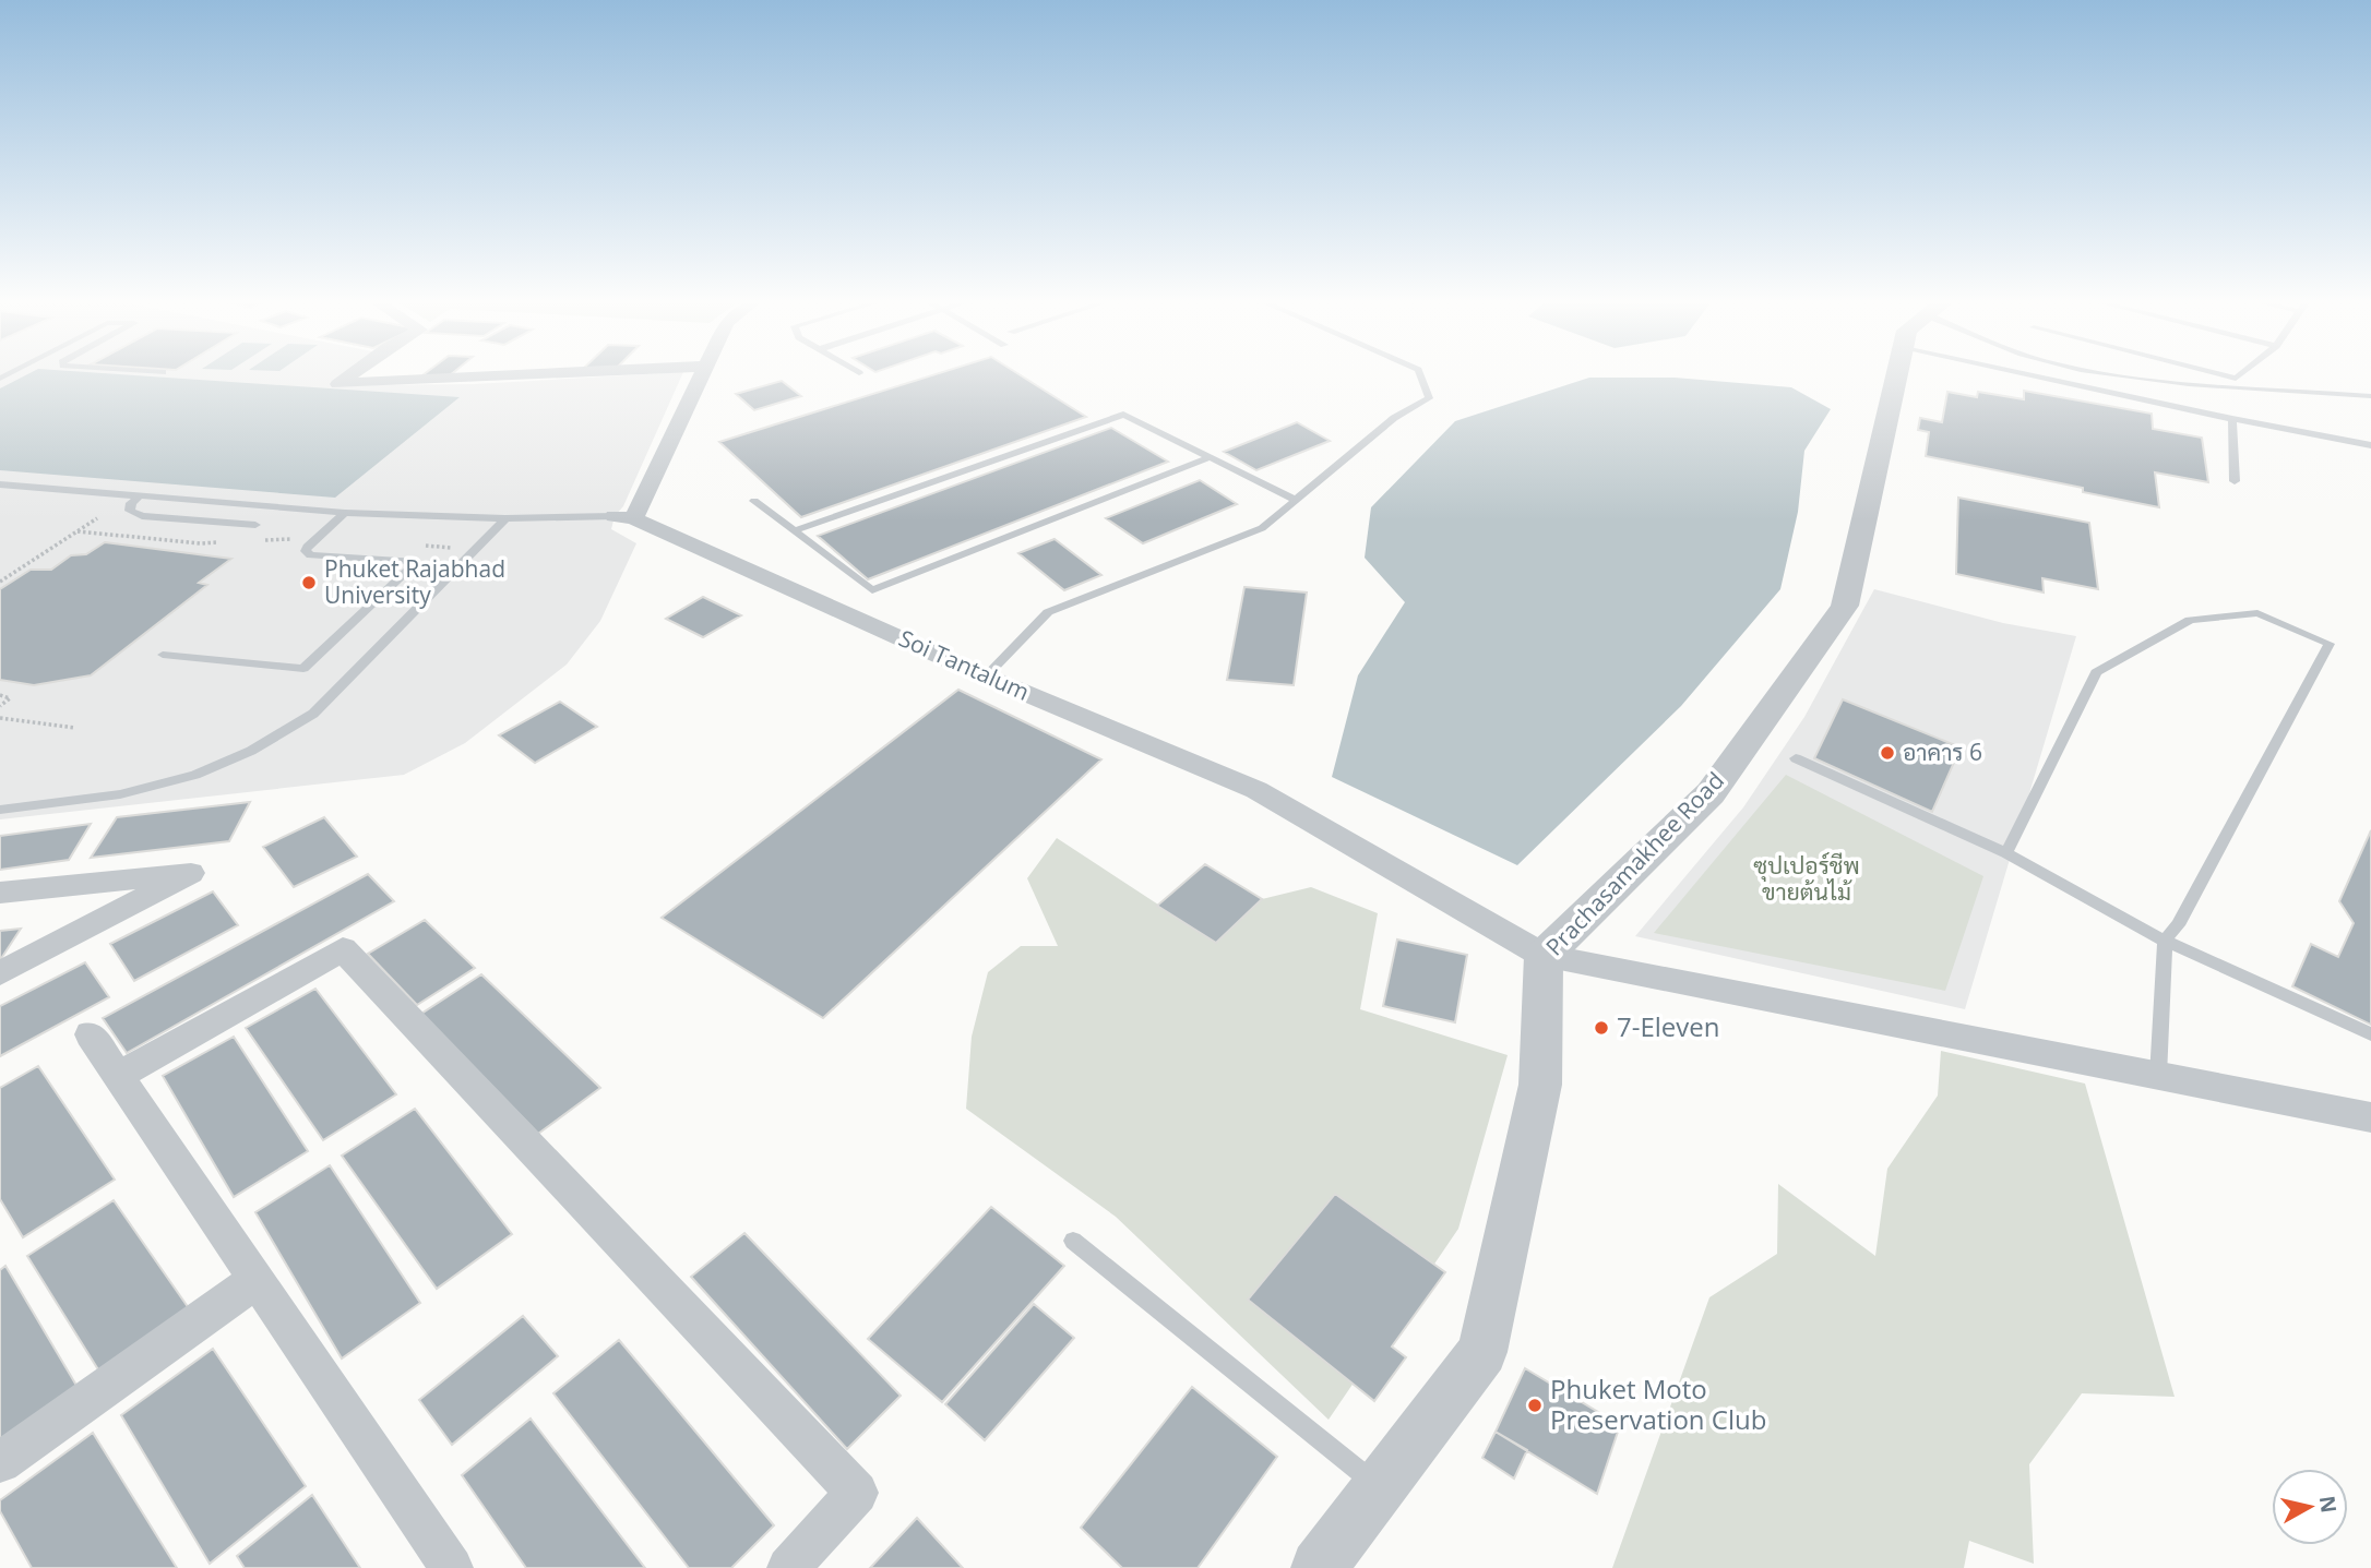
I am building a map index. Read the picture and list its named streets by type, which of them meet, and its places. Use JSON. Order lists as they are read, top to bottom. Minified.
{"streets":{"street":["Soi Tantalum","Prachasamakhee Road"]},"crossings":[["Soi Tantalum","Prachasamakhee Road"]],"parks":["ซุปเปอร์ชีพ ขายต้นไม้"],"places":["Phuket Rajabhad University","อาคาร 6","7-Eleven","Phuket Moto Preservation Club"],"north":"right"}
